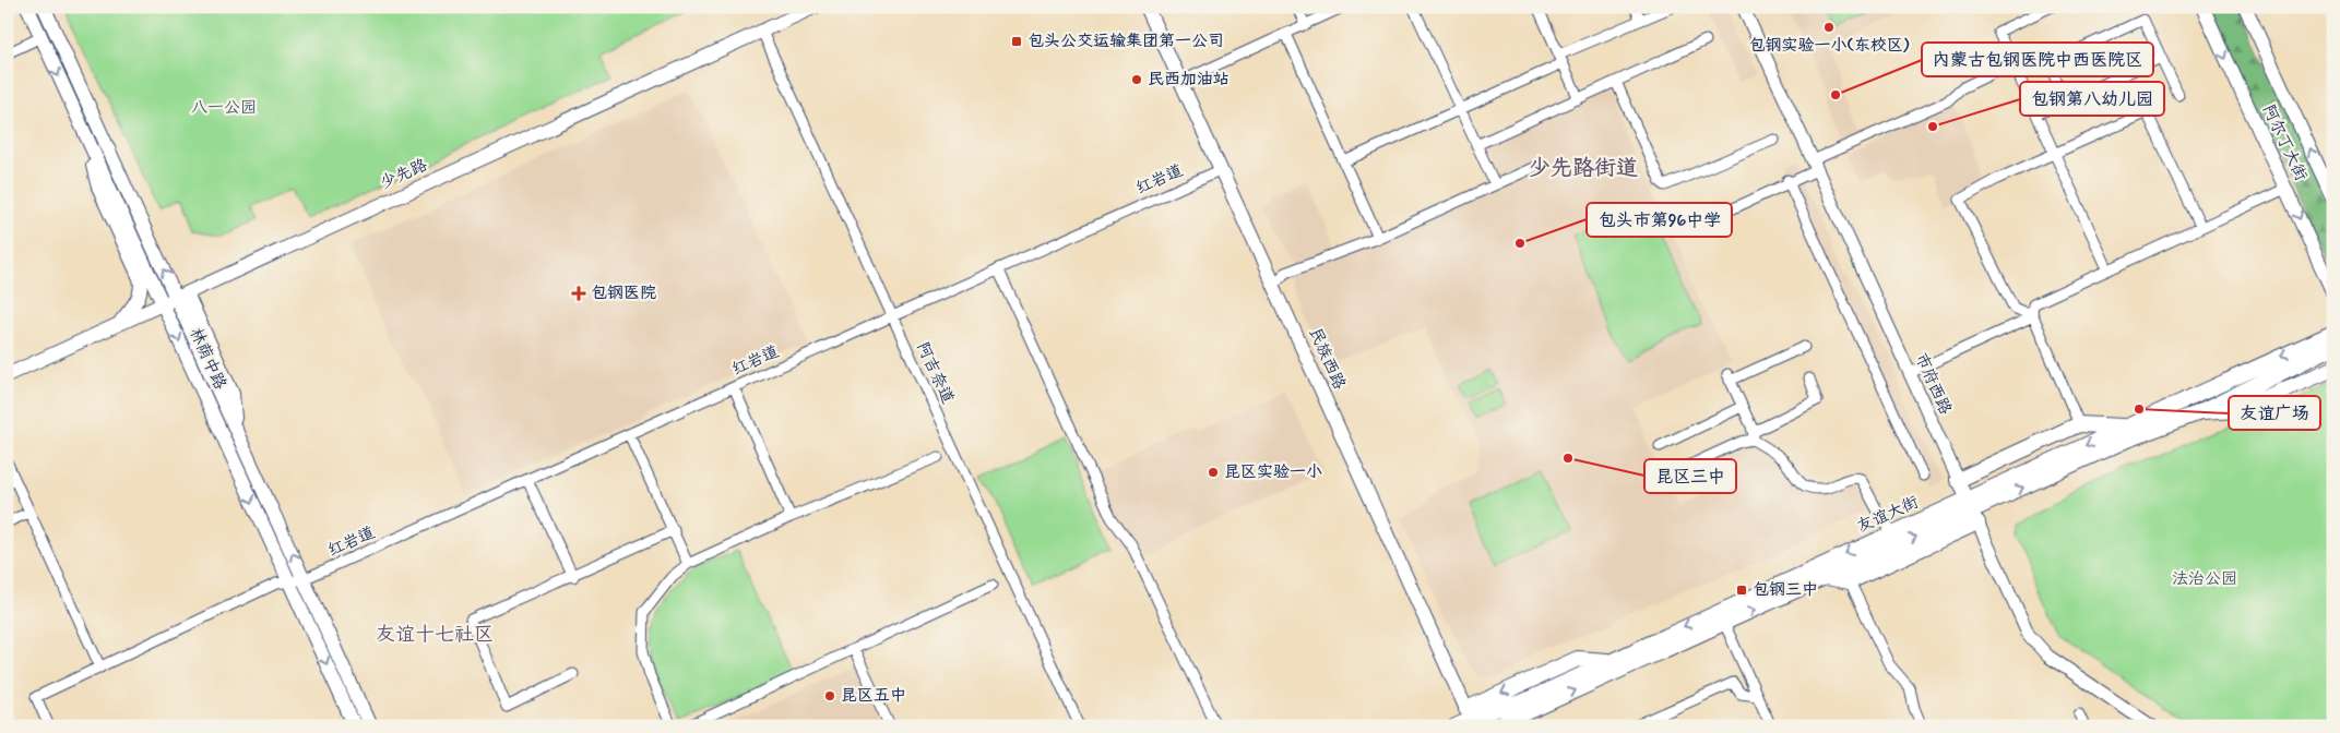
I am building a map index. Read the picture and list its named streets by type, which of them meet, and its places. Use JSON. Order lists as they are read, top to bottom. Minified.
{"streets":{"main road":["阿尔丁大街","少先路","林荫中路","民族西路","友谊大街"],"street":["红岩道","阿吉奈道","市府西路"]},"crossings":[["少先路","林荫中路"],["少先路","阿吉奈道"],["红岩道","林荫中路"],["红岩道","民族西路"],["红岩道","阿吉奈道"],["民族西路","友谊大街"],["市府西路","友谊大街"]],"districts":["少先路街道","友谊十七社区"],"parks":["八一公园","法治公园"],"places":{"other":["包钢实验一小(东校区)","民西加油站","内蒙古包钢医院中西医院区","包钢第八幼儿园","包头市第96中学","友谊广场","昆区三中","昆区实验一小","昆区五中"],"transit":["包头公交运输集团第一公司","包钢三中"],"health":["包钢医院"]}}
